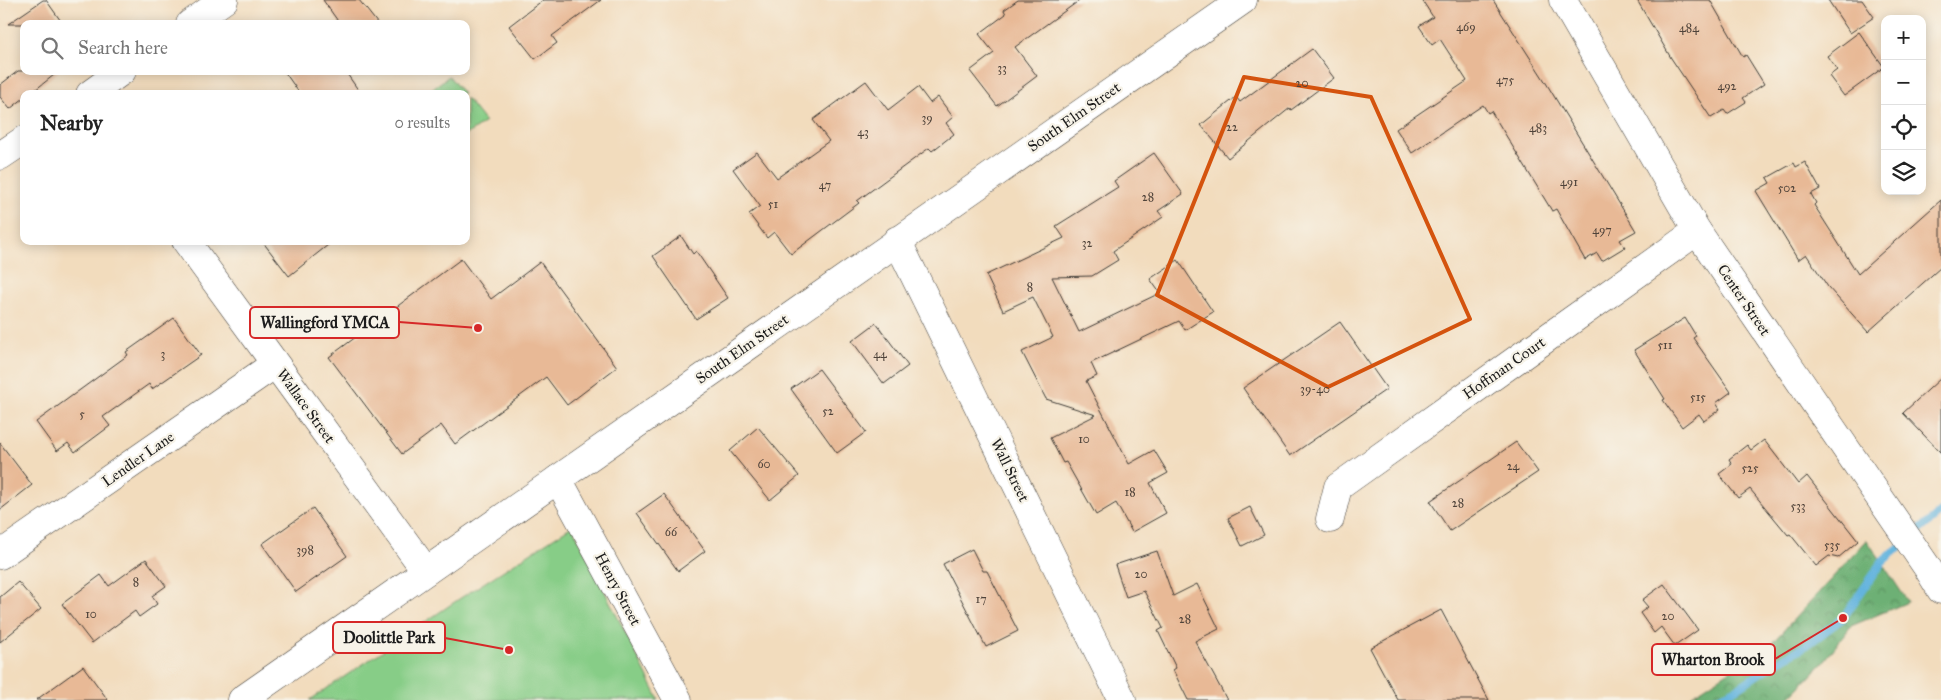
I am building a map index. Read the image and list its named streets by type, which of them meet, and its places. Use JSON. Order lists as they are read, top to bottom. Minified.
{"streets":{"street":["South Elm Street","Center Street","Hoffman Court","Wallace Street","Lendler Lane","Wall Street","Henry Street"]},"crossings":[["South Elm Street","Wallace Street"],["South Elm Street","Wall Street"],["South Elm Street","Henry Street"],["Center Street","Hoffman Court"],["Wallace Street","Lendler Lane"]],"places":["Wallingford YMCA","Wharton Brook","Doolittle Park"],"house_numbers":["469","484","33","475","20","492","39","22","483","43","491","47","502","28","51","497","32","8","511","3","44","39-40","515","52","5","10","60","24","525","18","28","533","66","535","398","20","8","17","10","20","28"],"page":{"map_buttons":["+","−"],"search":"Search here","heading":["Nearby","0 results"]}}
